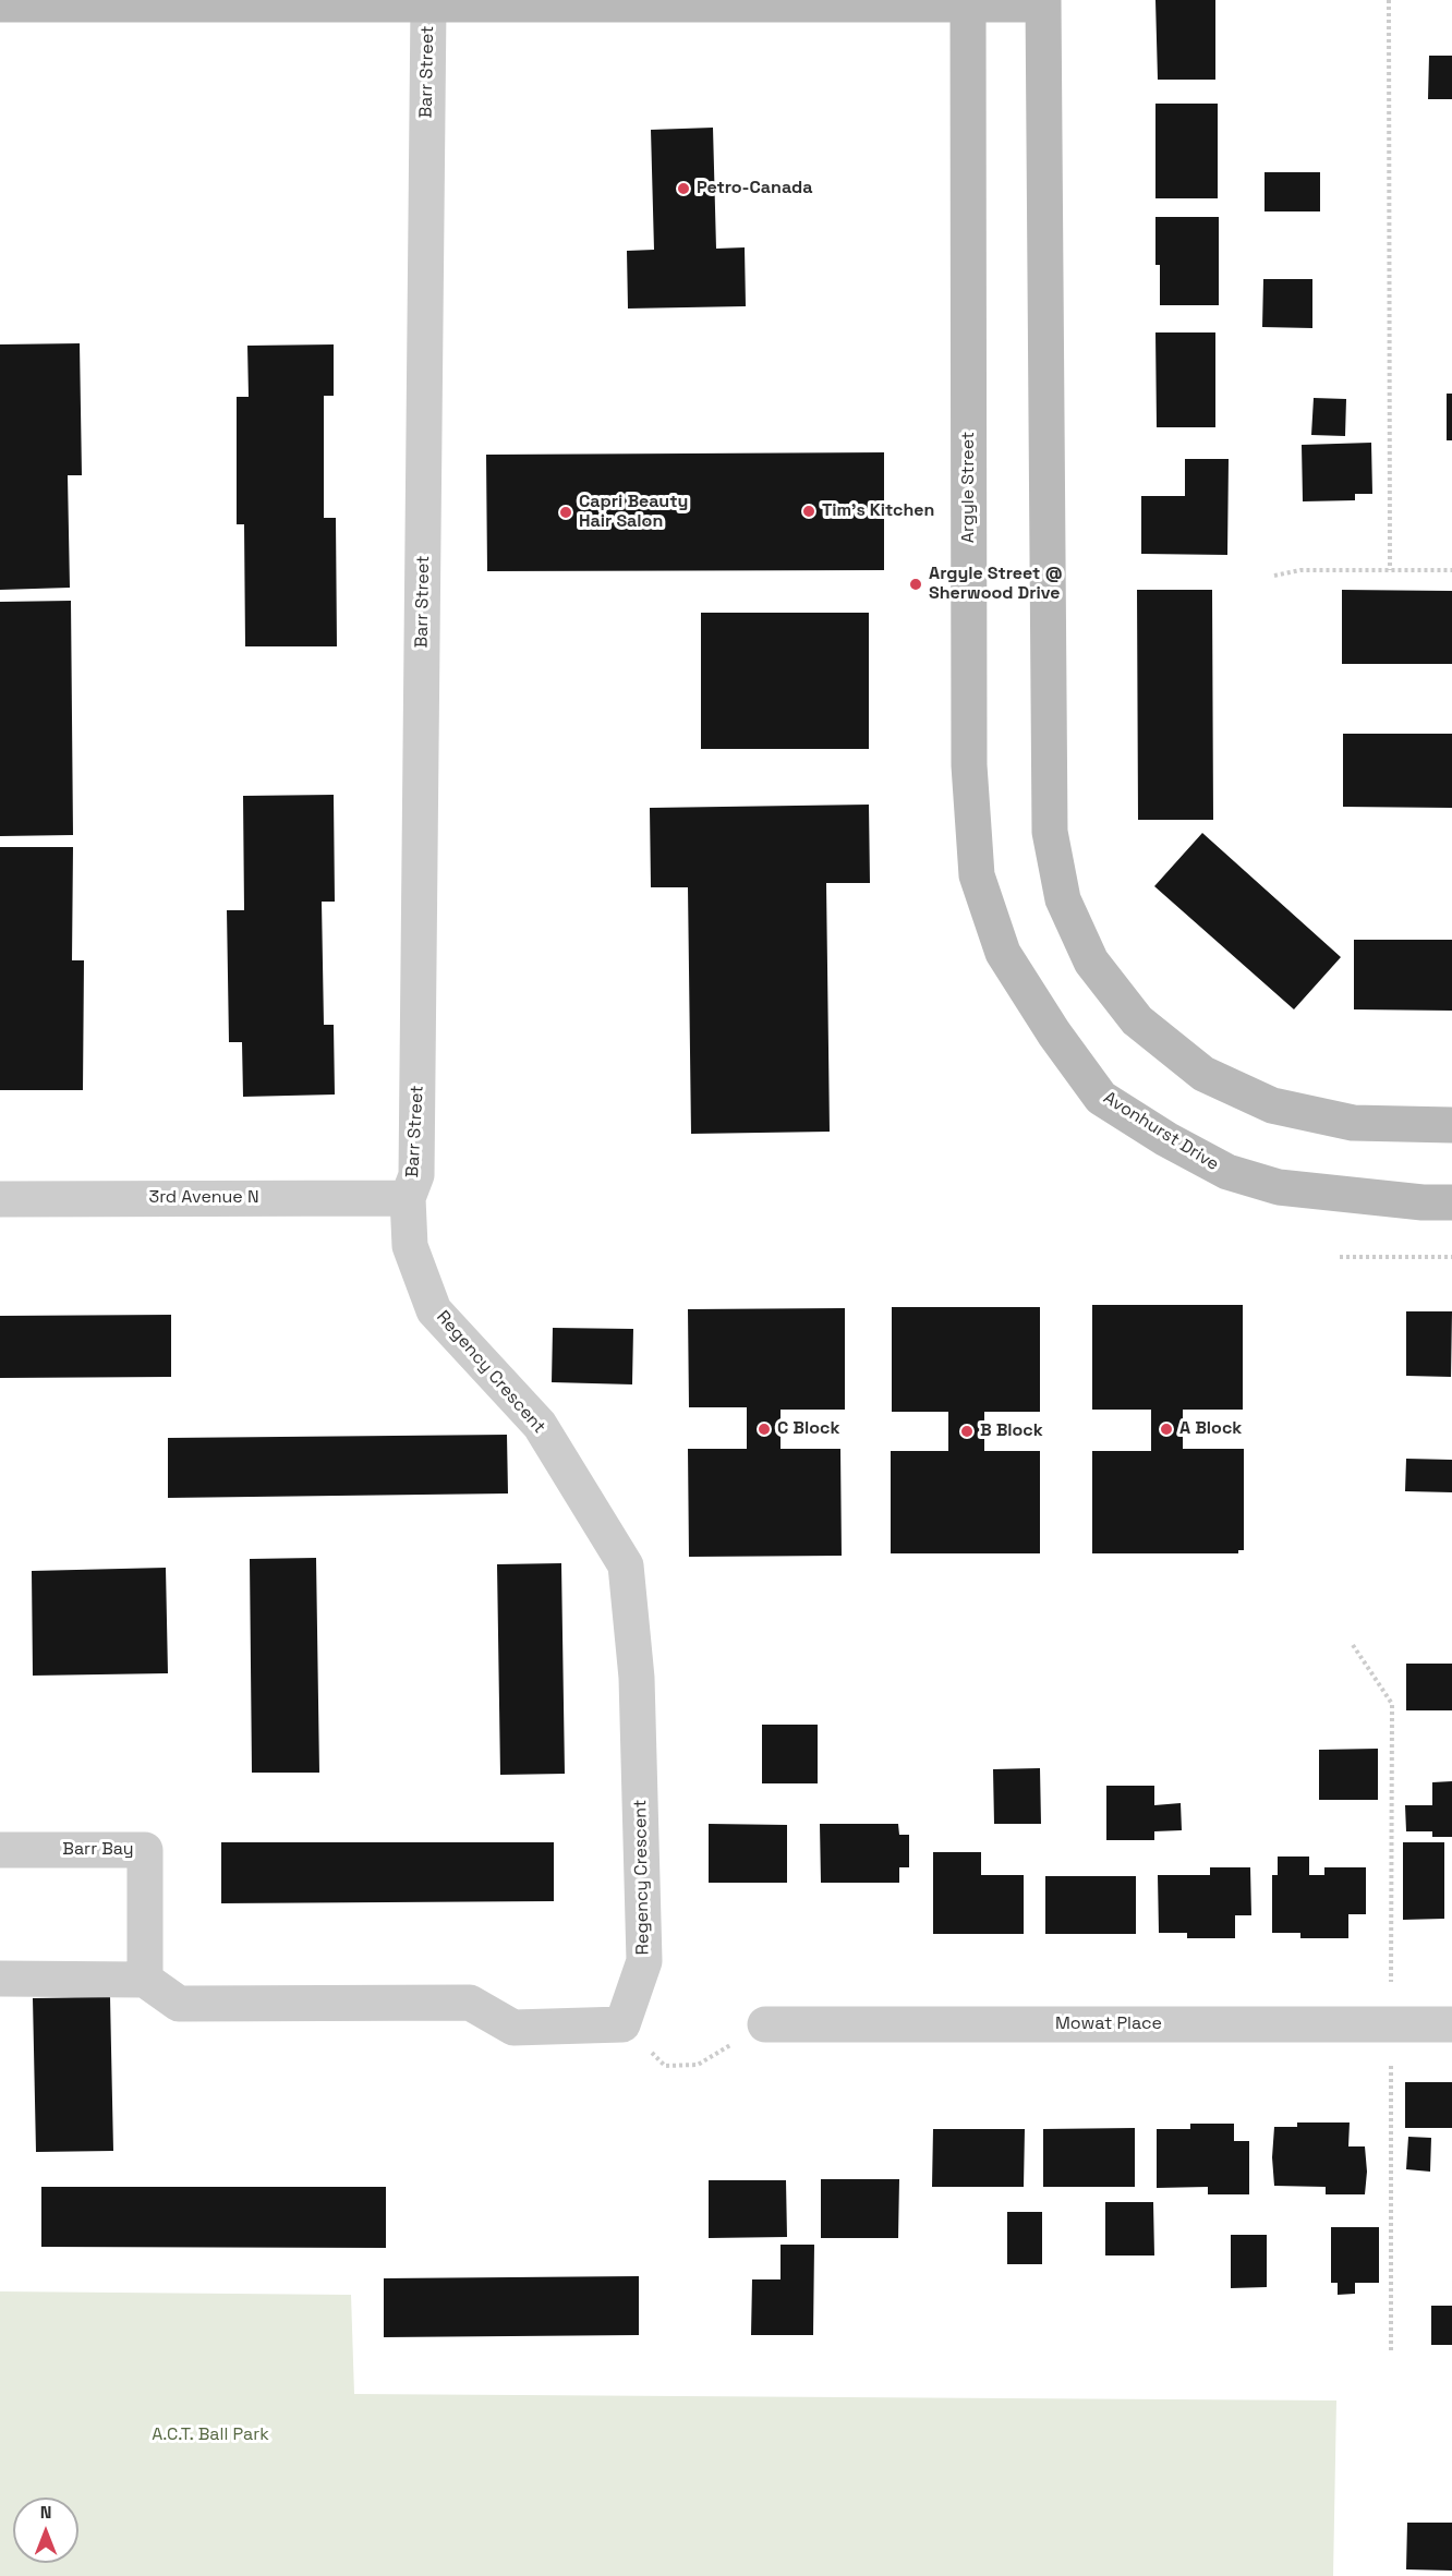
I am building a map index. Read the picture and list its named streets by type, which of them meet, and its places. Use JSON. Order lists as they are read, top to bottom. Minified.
{"streets":{"street":["Barr Street","Argyle Street","Avonhurst Drive","3rd Avenue N","Regency Crescent","Barr Bay","Mowat Place"]},"crossings":[["Barr Street","3rd Avenue N"],["Barr Street","Regency Crescent"],["Argyle Street","Avonhurst Drive"],["3rd Avenue N","Regency Crescent"]],"parks":["A.C.T. Ball Park"],"places":["Petro-Canada","Tim's Kitchen","Capri Beauty Hair Salon","Argyle Street @ Sherwood Drive","C Block","A Block","B Block"],"north":"top"}
